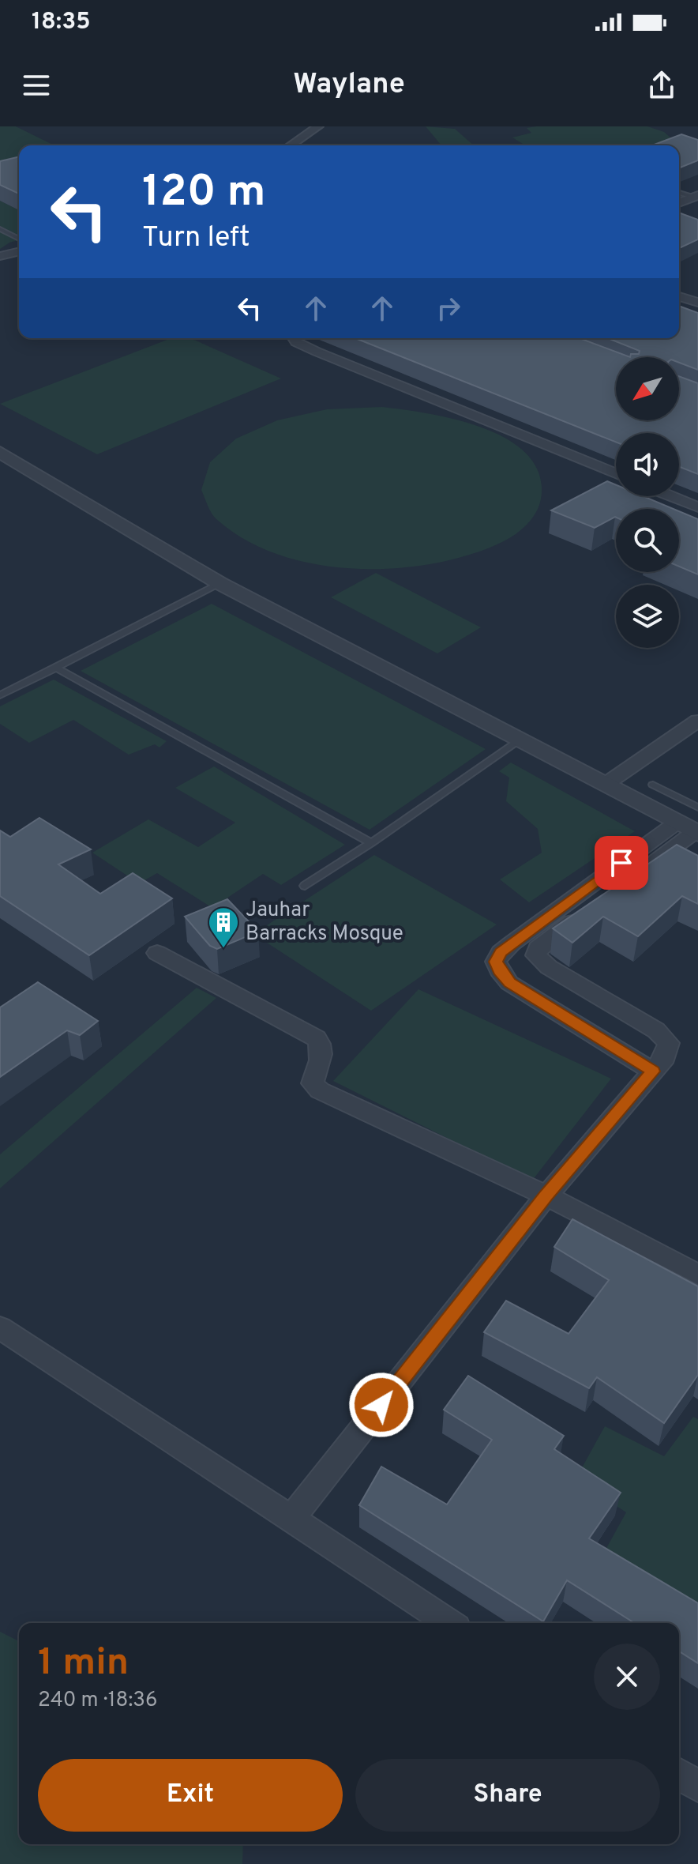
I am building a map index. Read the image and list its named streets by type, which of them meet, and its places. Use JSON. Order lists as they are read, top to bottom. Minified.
{"places":{"building":["Jauhar Barracks Mosque"]},"north":"bottom left","page":{"status":"18:35","header":"Waylane","turn":["120 m","Turn left"],"heading":["1 min","240 m · 18:36"],"buttons":["Exit","Share"]}}
